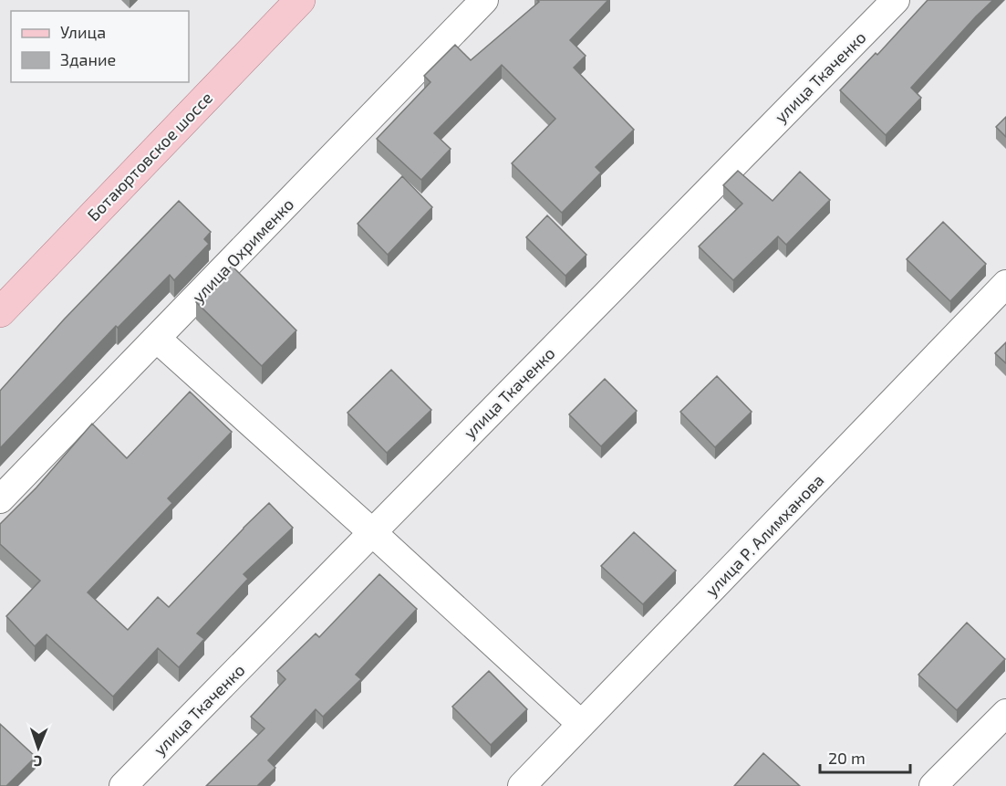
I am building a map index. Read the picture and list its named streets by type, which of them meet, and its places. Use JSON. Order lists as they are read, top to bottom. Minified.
{"streets":{"main road":["Ботаюртовское шоссе"],"street":["улица Ткаченко","улица Охрименко","улица Р. Алимханова"]},"legend":["Улица","Здание"],"scale_bar":"20 m","north":"bottom"}
